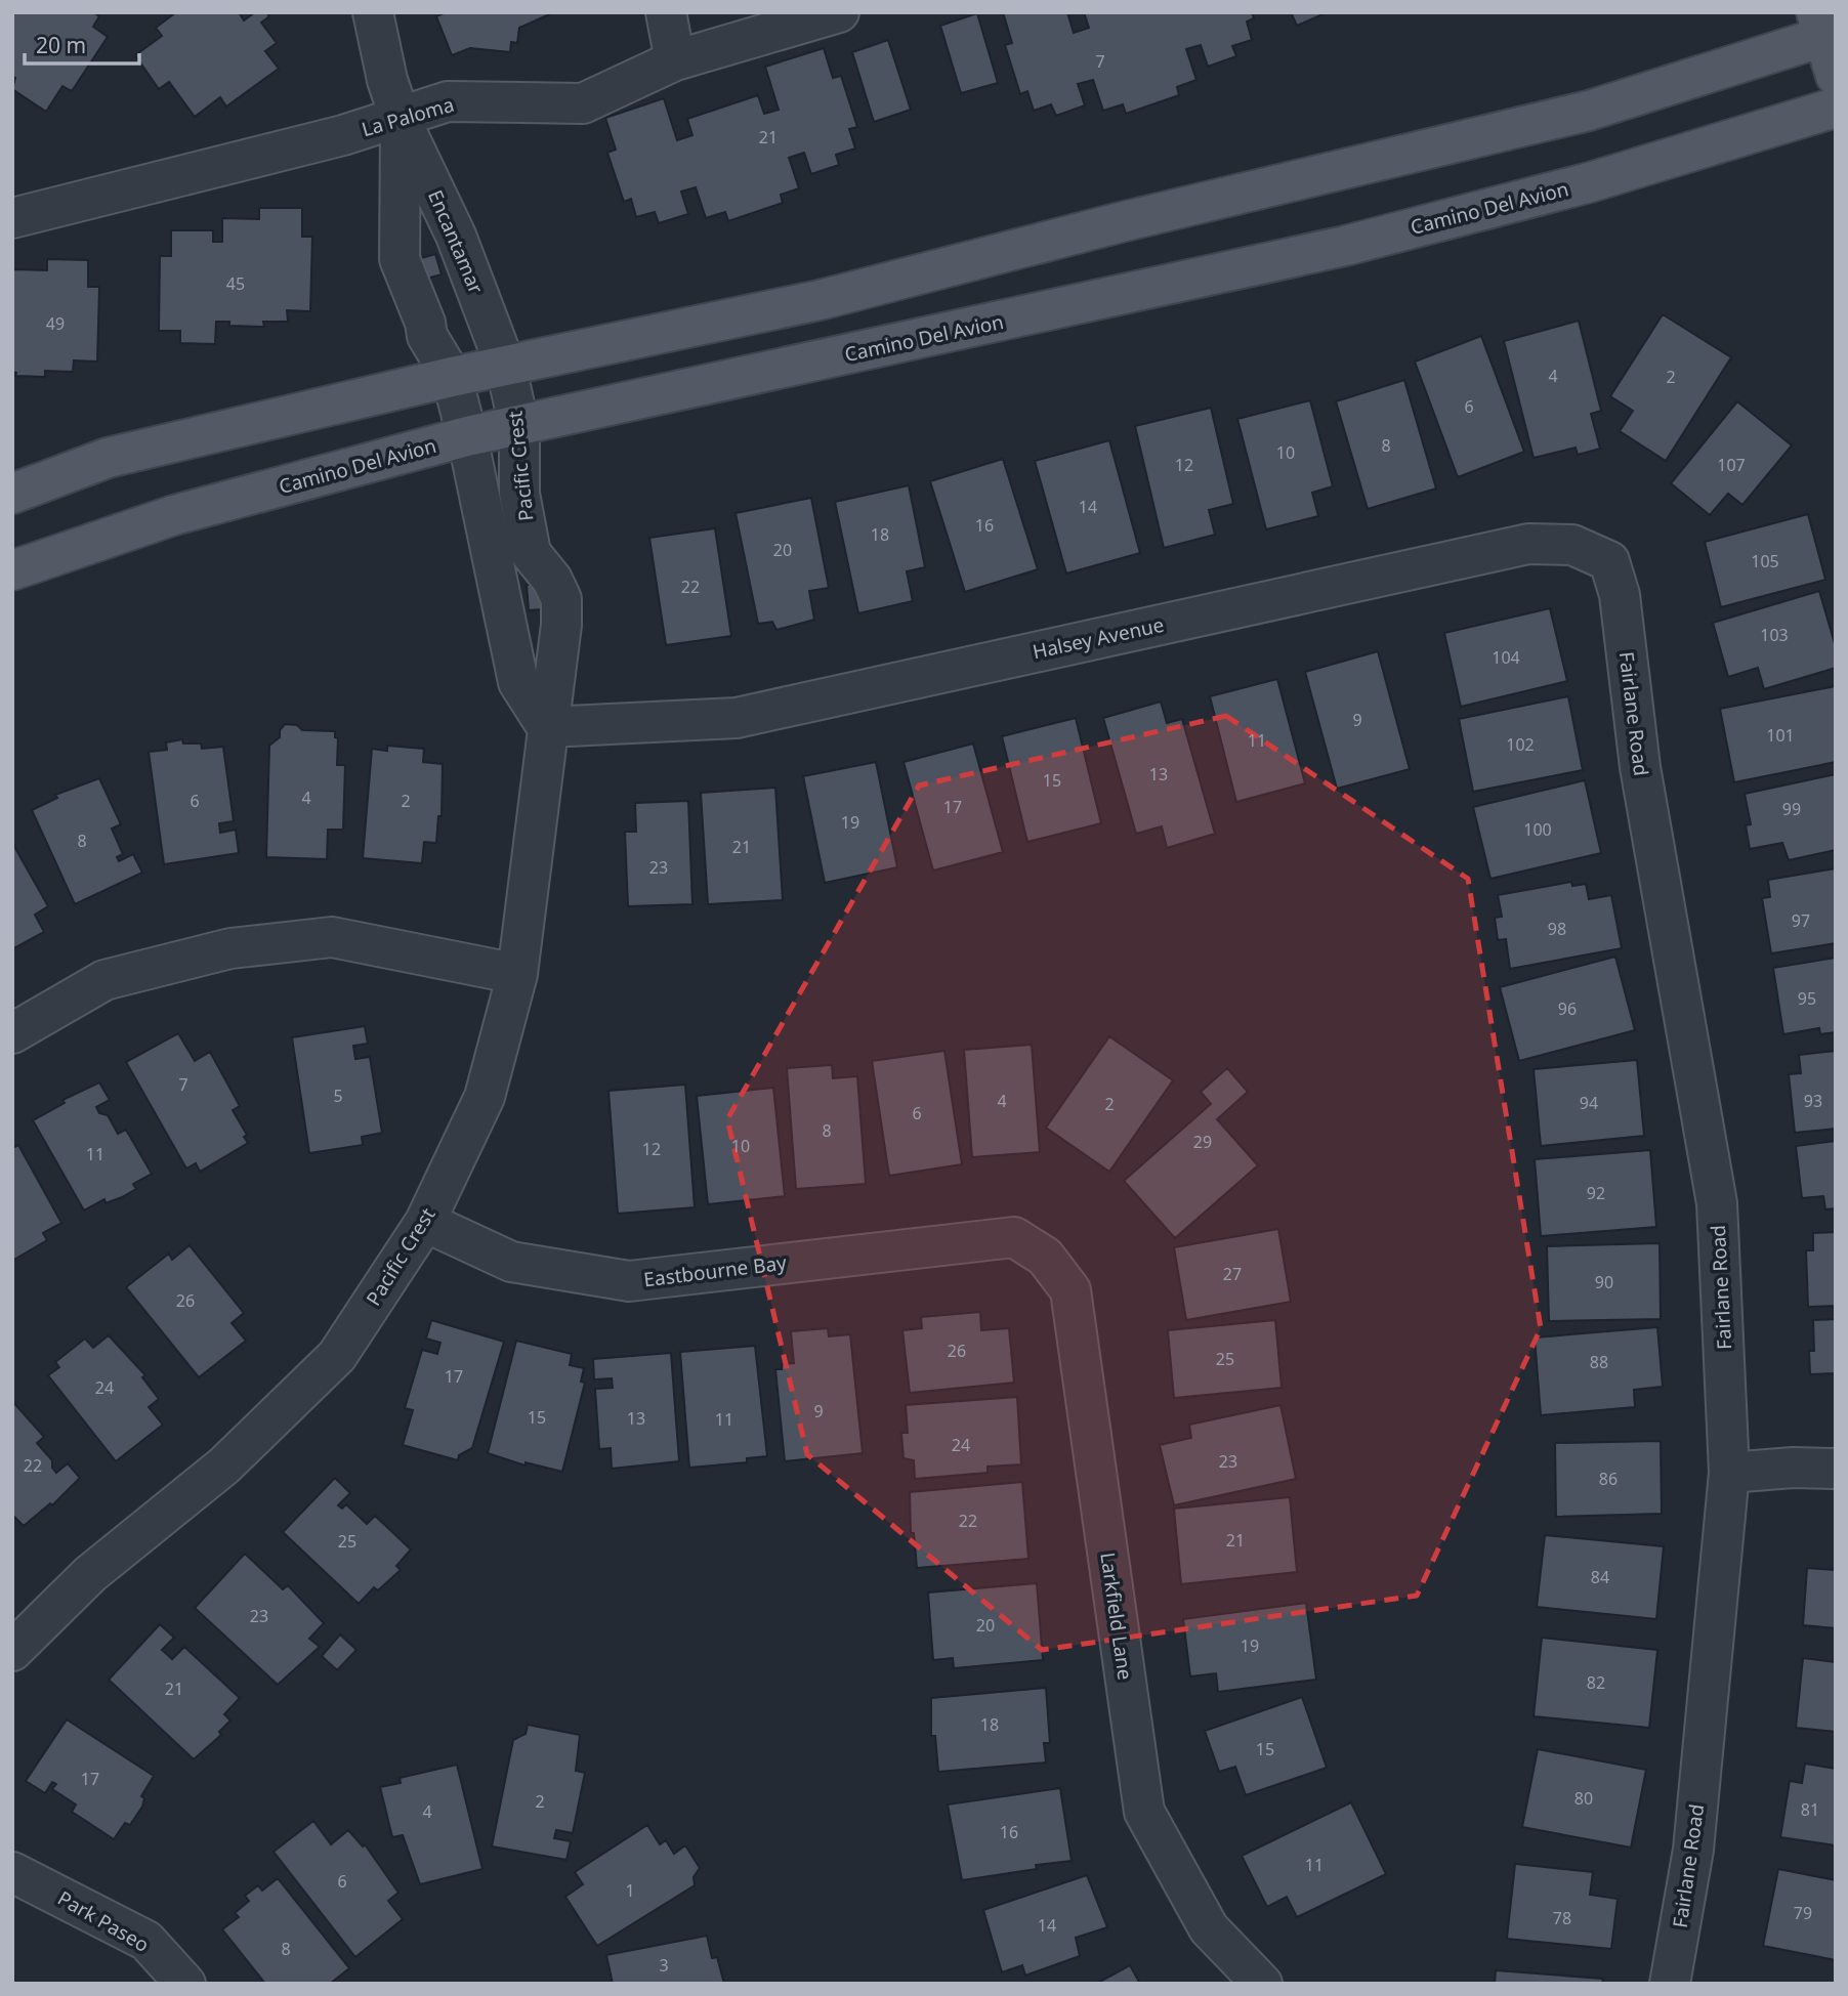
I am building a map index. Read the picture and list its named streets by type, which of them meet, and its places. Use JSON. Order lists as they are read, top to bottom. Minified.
{"streets":{"main road":["Camino Del Avion"],"street":["La Paloma","Encantamar","Pacific Crest","Halsey Avenue","Fairlane Road","Eastbourne Bay","Larkfield Lane","Park Paseo"]},"crossings":[["La Paloma","Encantamar"],["Camino Del Avion","Pacific Crest"],["Encantamar","Pacific Crest"],["Pacific Crest","Halsey Avenue"],["Pacific Crest","Eastbourne Bay"],["Halsey Avenue","Fairlane Road"],["Eastbourne Bay","Larkfield Lane"]],"house_numbers":["7","21","45","49","4","2","6","8","10","12","107","14","16","18","20","105","22","103","104","9","101","11","102","13","15","4","6","2","17","99","19","100","8","21","23","97","98","95","96","7","5","4","93","94","2","6","8","29","10","12","11","92","27","90","26","26","25","88","17","24","9","15","13","11","24","23","22","86","22","21","25","84","23","20","19","82","21","18","15","17","80","2","81","4","16","11","6","1","79","78","14","8","3"],"scale_bar":"20 m"}
